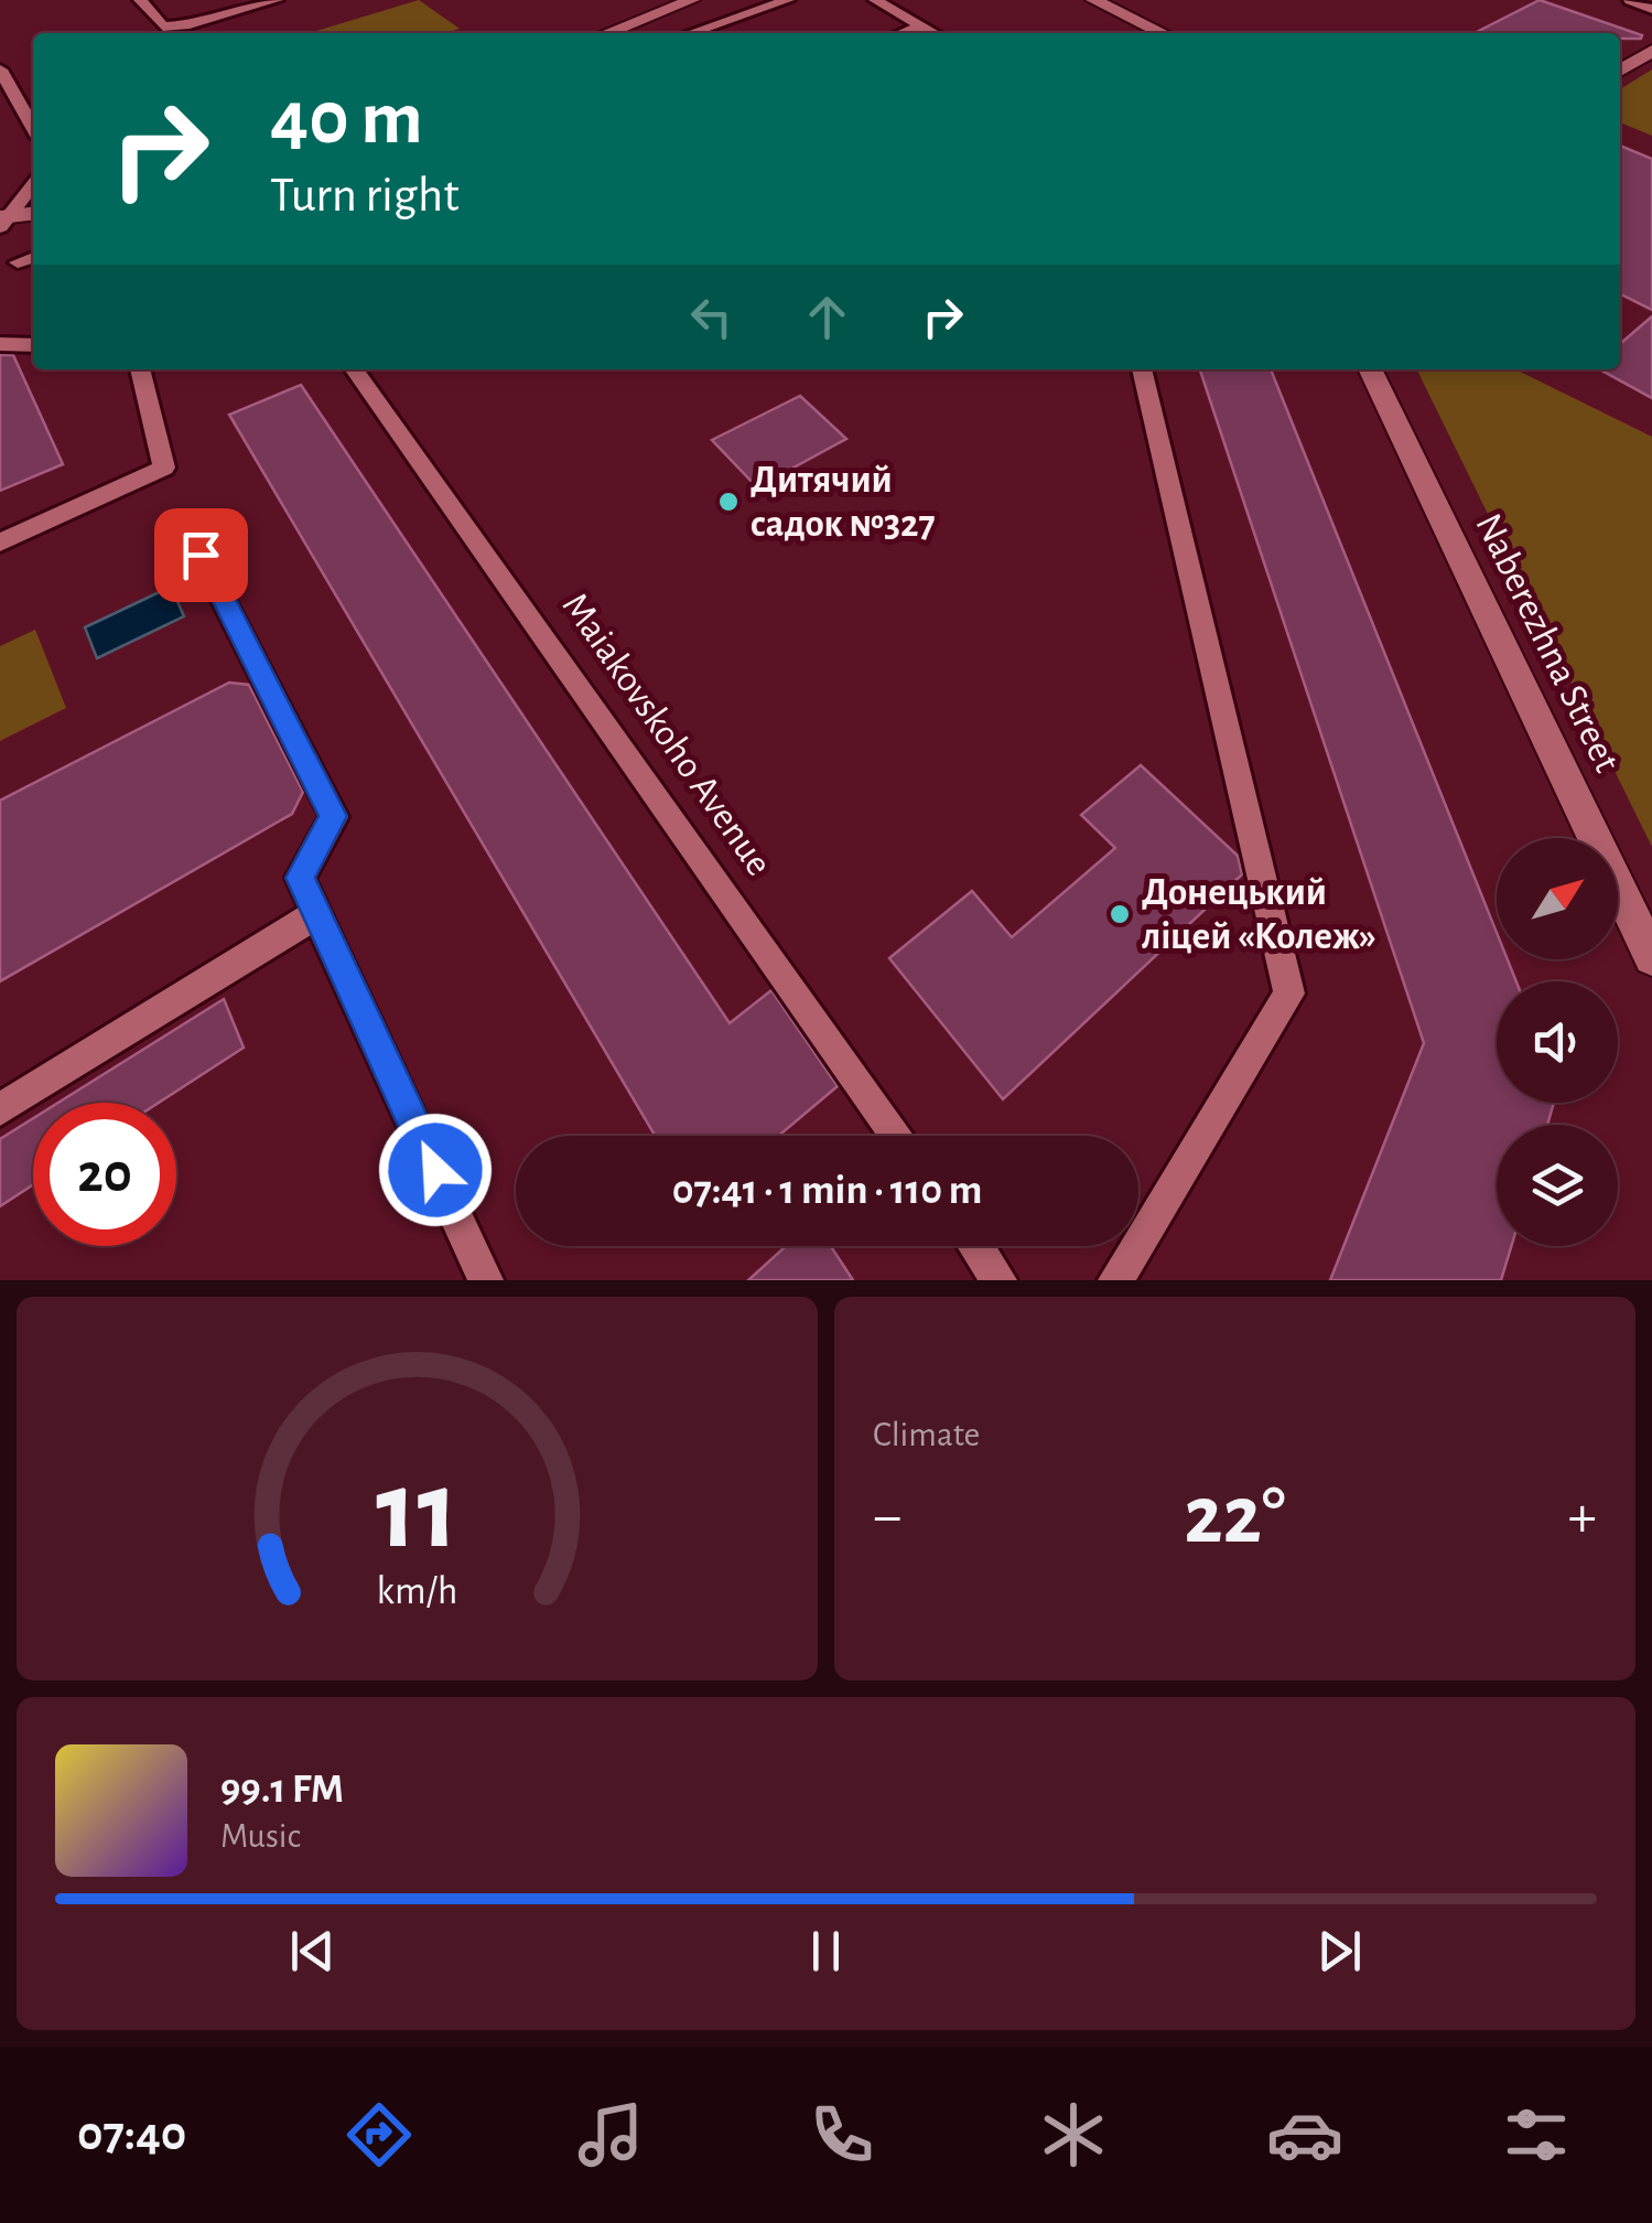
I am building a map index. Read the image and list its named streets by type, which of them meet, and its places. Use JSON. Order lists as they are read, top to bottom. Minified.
{"streets":{"street":["Naberezhna Street"],"lane":["Maiakovskoho Avenue"]},"places":["Дитячий садок №327","Донецький ліцей «Колеж»"],"north":"top right","page":{"turn":["40 m","Turn right"],"limit":"20","trip":"07:41 · 1 min · 110 m","tile":"Climate","heat":["−","22°","+"],"song":["99.1 FM","Music"],"tabs":"07:40","gauge":["11","km/h"]}}
